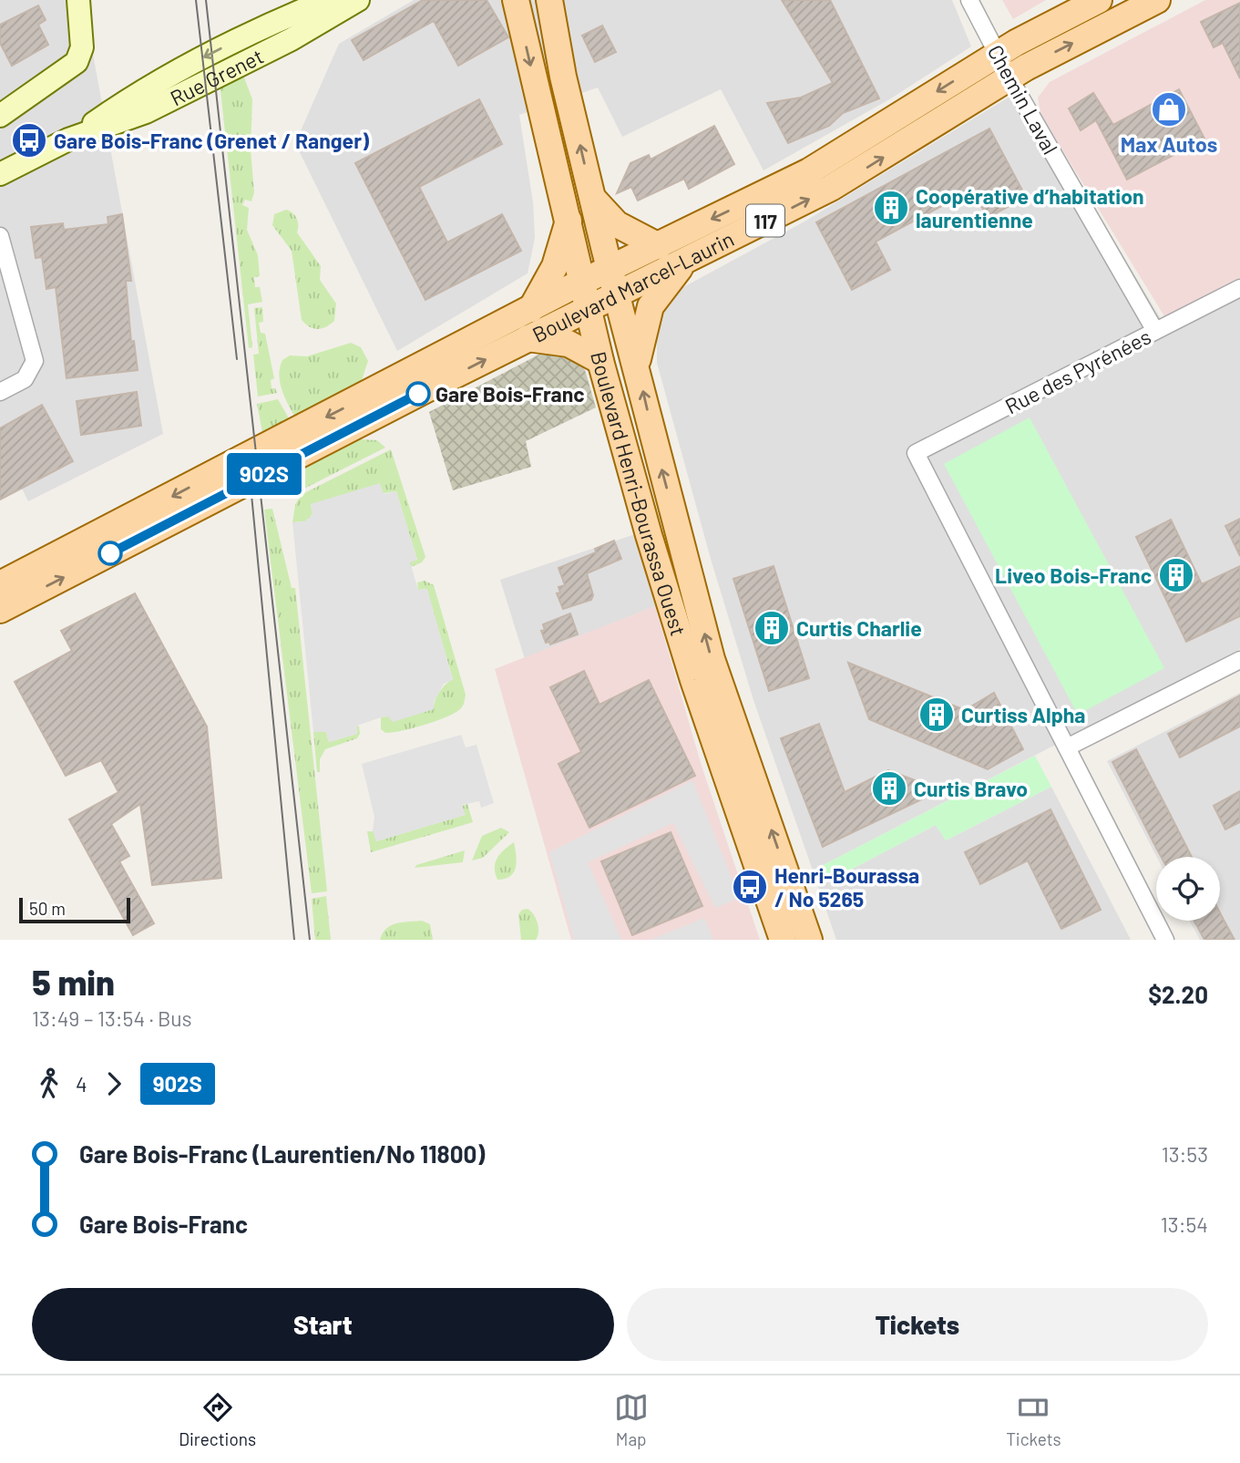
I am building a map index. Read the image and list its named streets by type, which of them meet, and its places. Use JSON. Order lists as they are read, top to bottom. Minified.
{"streets":{"main road":["117","Boulevard Marcel-Laurin","Boulevard Henri-Bourassa Ouest"],"street":["Rue Grenet","Chemin Laval","Rue des Pyrénées"]},"crossings":[["Chemin Laval","Boulevard Marcel-Laurin"],["Chemin Laval","Rue des Pyrénées"],["117","Boulevard Marcel-Laurin"],["Boulevard Marcel-Laurin","Boulevard Henri-Bourassa Ouest"]],"places":{"shop":["Max Autos"],"bus stop":["Gare Bois-Franc (Grenet / Ranger)","Henri-Bourassa / No 5265"],"building":["Coopérative d’habitation laurentienne","Liveo Bois-Franc","Curtis Charlie","Curtiss Alpha","Curtis Bravo"],"other":["Gare Bois-Franc"]},"lines":["bus line 902S"],"scale_bar":"50 m","page":{"on_map":"902S","scale":"50 m","heading":["5 min","13:49 – 13:54 · Bus","$2.20"],"legs":["4","902S"],"list":[{"name":"Gare Bois-Franc (Laurentien/No 11800)","value":"13:53"},{"name":"Gare Bois-Franc","value":"13:54"}],"buttons":["Start","Tickets"],"tabs":["Directions","Map","Tickets"]}}
